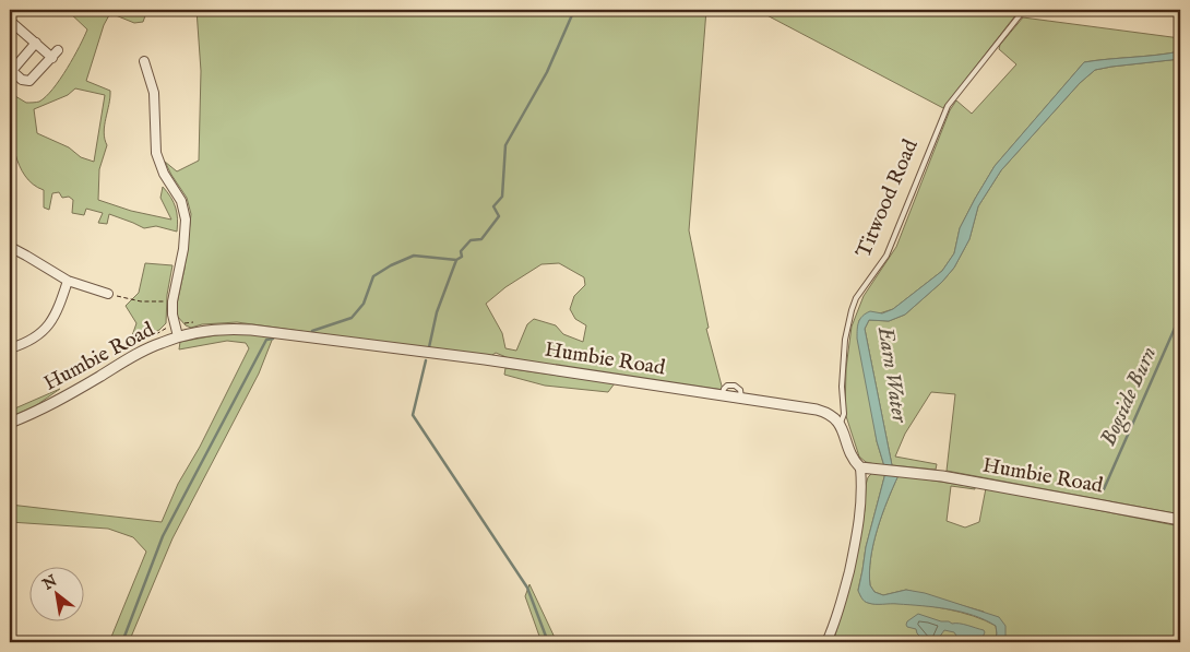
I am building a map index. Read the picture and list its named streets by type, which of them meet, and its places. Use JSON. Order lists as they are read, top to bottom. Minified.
{"streets":{"street":["Humbie Road"],"lane":["Titwood Road"]},"crossings":[["Titwood Road","Humbie Road"]],"water":["Earn Water","Bogside Burn"],"north":"top left"}
